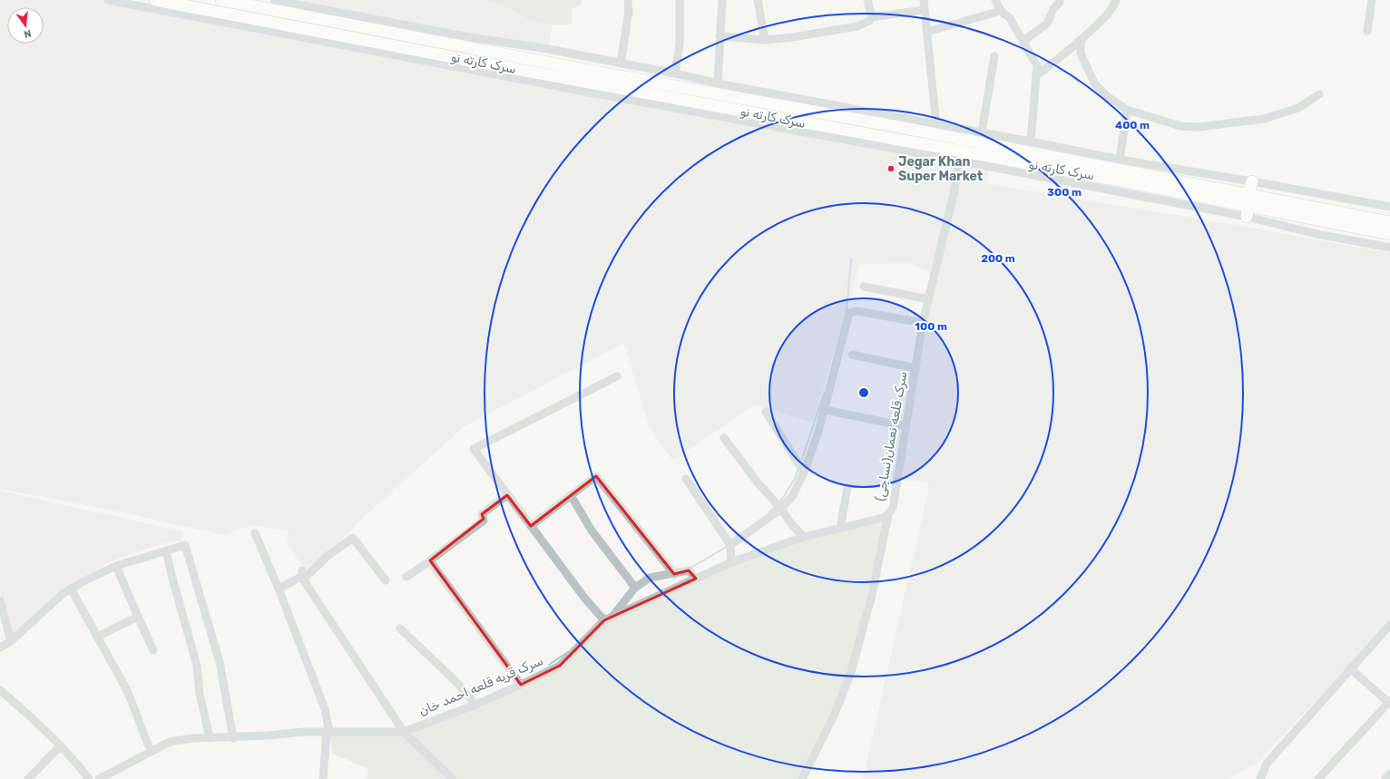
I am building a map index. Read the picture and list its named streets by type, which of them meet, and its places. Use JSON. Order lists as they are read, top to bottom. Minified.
{"streets":{"highway":["سرک کارته نو"],"street":["سرک قلعه نعمان(نساجی)","سرک قریه قلعه احمد خان"]},"crossings":[["سرک کارته نو","سرک قلعه نعمان(نساجی)"],["سرک قلعه نعمان(نساجی)","سرک قریه قلعه احمد خان"]],"places":["Jegar Khan Super Market"],"north":"bottom","rings":["400 m","300 m","200 m","100 m"]}
